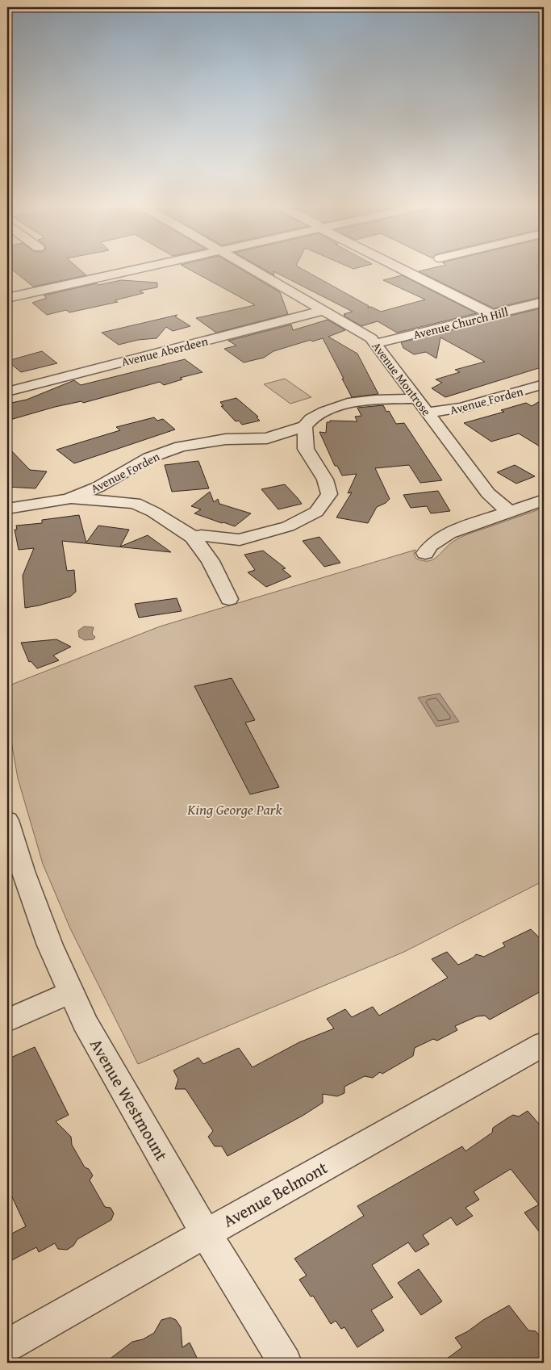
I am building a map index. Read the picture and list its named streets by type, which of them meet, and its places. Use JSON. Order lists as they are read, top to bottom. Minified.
{"streets":{"street":["Avenue Church Hill","Avenue Aberdeen","Avenue Montrose","Avenue Forden","Avenue Westmount","Avenue Belmont"]},"crossings":[["Avenue Church Hill","Avenue Montrose"],["Avenue Aberdeen","Avenue Montrose"],["Avenue Montrose","Avenue Forden"],["Avenue Westmount","Avenue Belmont"]],"parks":["King George Park"]}
